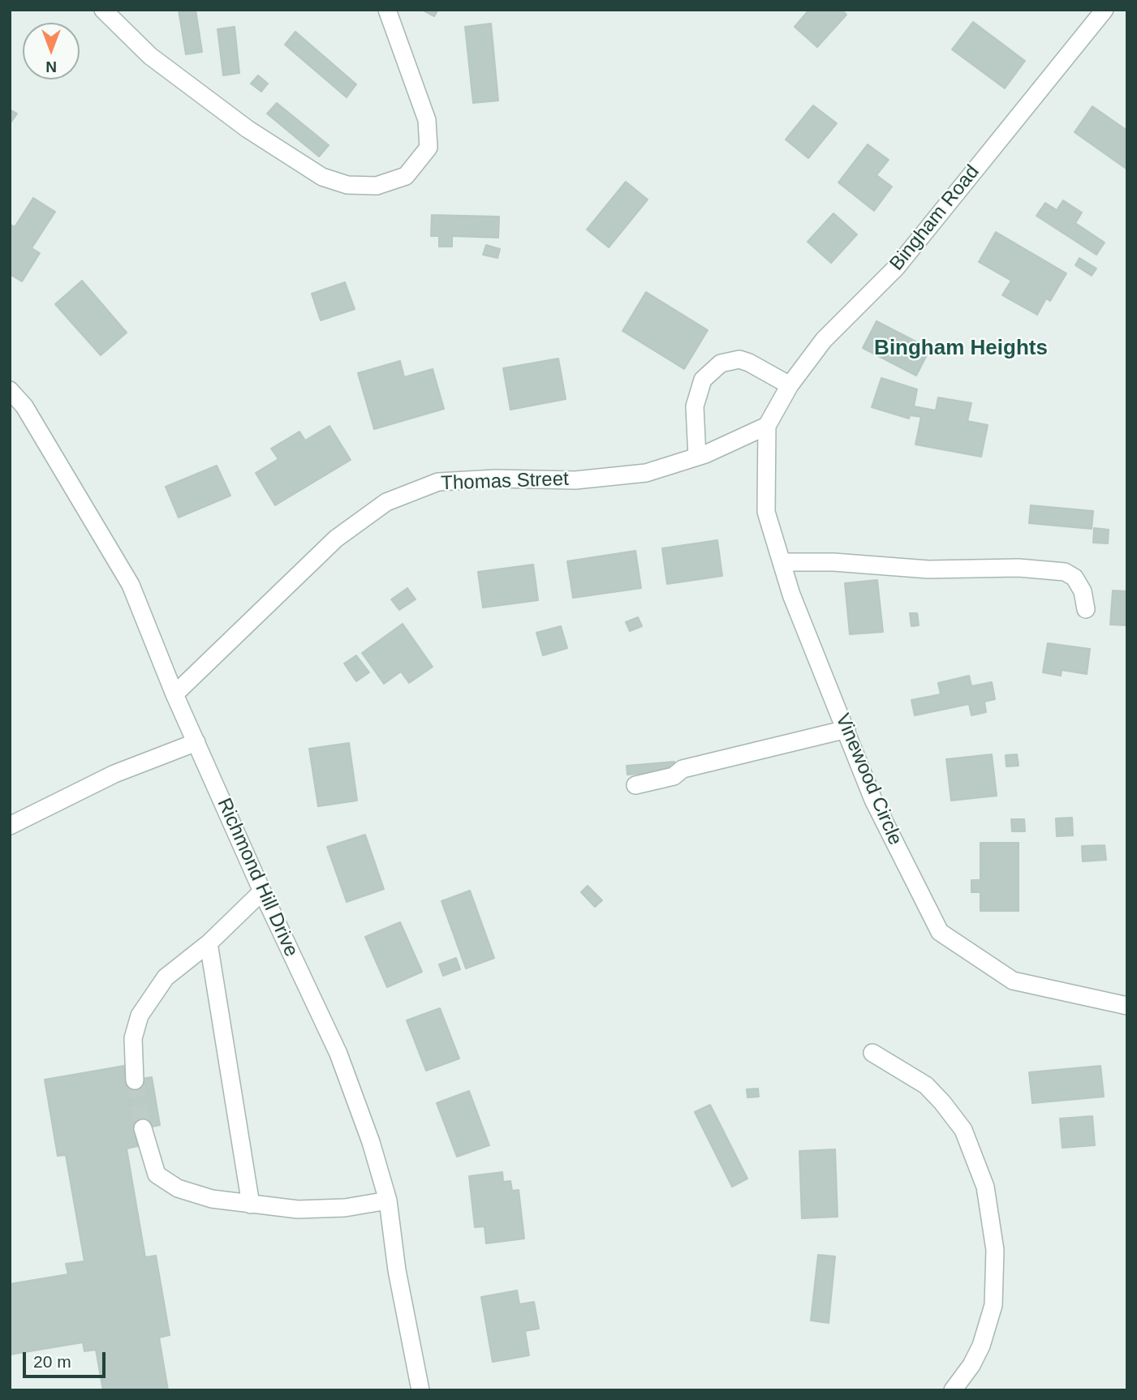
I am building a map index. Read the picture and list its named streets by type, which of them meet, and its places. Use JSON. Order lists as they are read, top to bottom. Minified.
{"streets":{"street":["Bingham Road","Thomas Street","Vinewood Circle","Richmond Hill Drive"]},"crossings":[["Bingham Road","Thomas Street"],["Bingham Road","Vinewood Circle"],["Thomas Street","Vinewood Circle"],["Thomas Street","Richmond Hill Drive"]],"districts":["Bingham Heights"],"scale_bar":"20 m","north":"bottom"}
